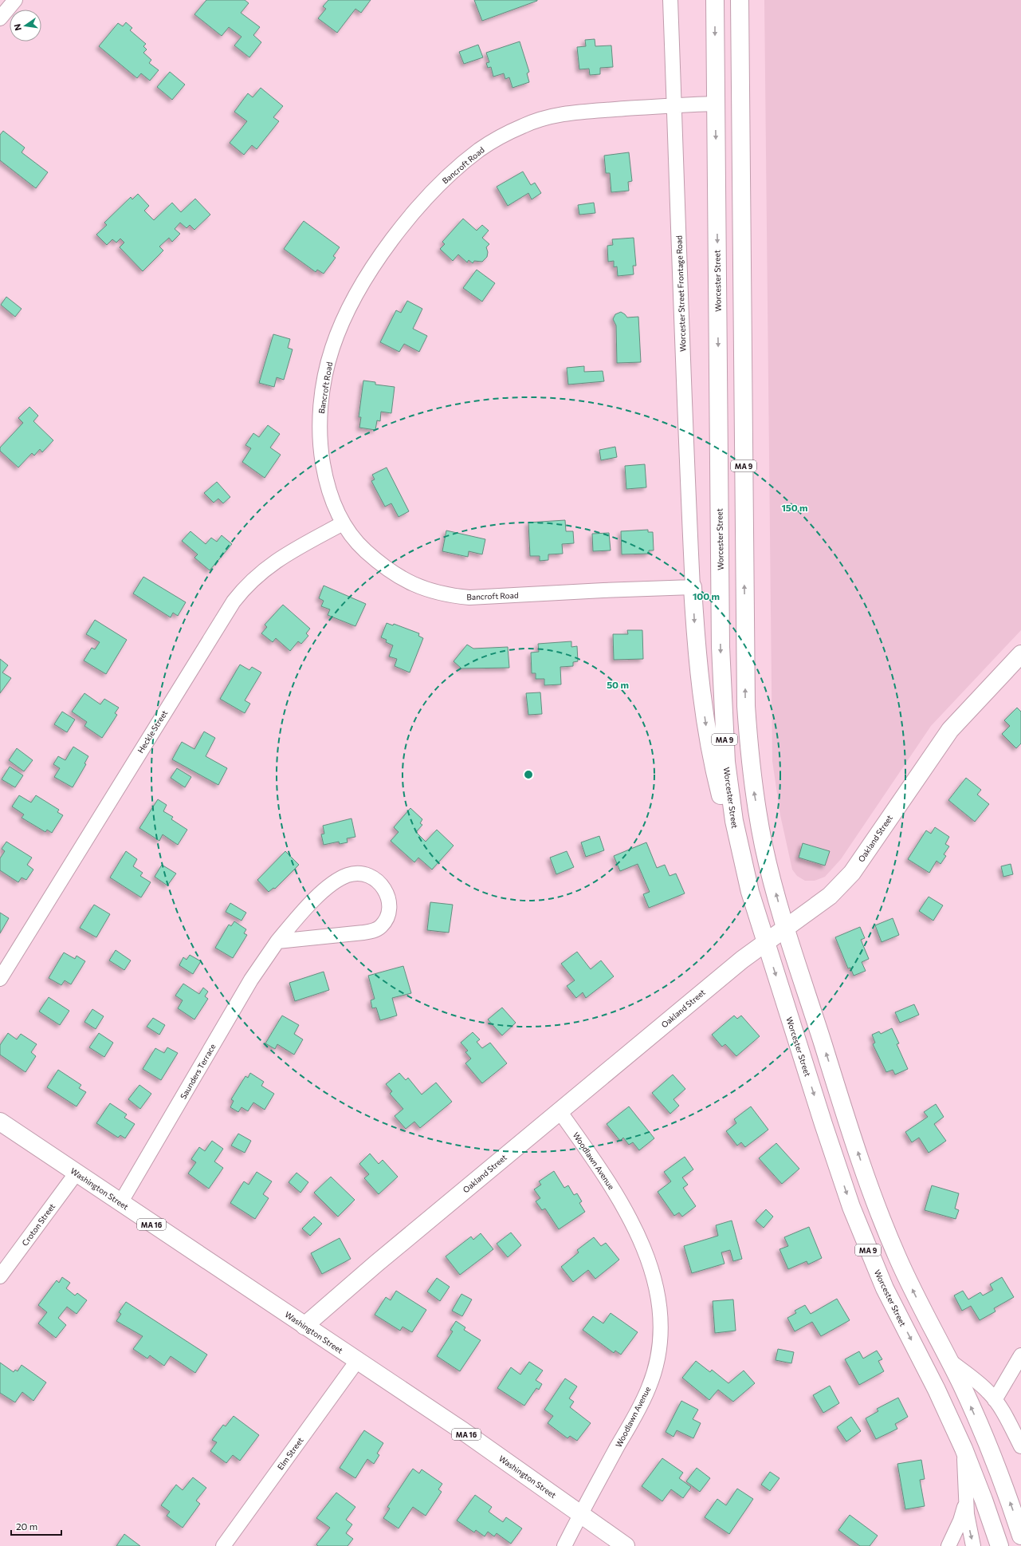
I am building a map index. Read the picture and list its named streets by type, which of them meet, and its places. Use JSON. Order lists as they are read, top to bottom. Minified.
{"streets":{"main road":["Worcester Street","MA 9","Oakland Street","Washington Street","MA 16"],"street":["Bancroft Road","Worcester Street Frontage Road","Heckle Street","Saunders Terrace","Woodlawn Avenue","Croton Street","Elm Street"]},"crossings":[["Bancroft Road","Worcester Street"],["Bancroft Road","Worcester Street Frontage Road"],["Bancroft Road","Heckle Street"],["Worcester Street","Oakland Street"],["MA 9","Oakland Street"],["Oakland Street","Woodlawn Avenue"],["Oakland Street","Washington Street"],["Saunders Terrace","Washington Street"],["Woodlawn Avenue","Washington Street"],["Washington Street","Croton Street"],["Washington Street","Elm Street"]],"scale_bar":"20 m","north":"left","rings":["150 m","100 m","50 m"]}
